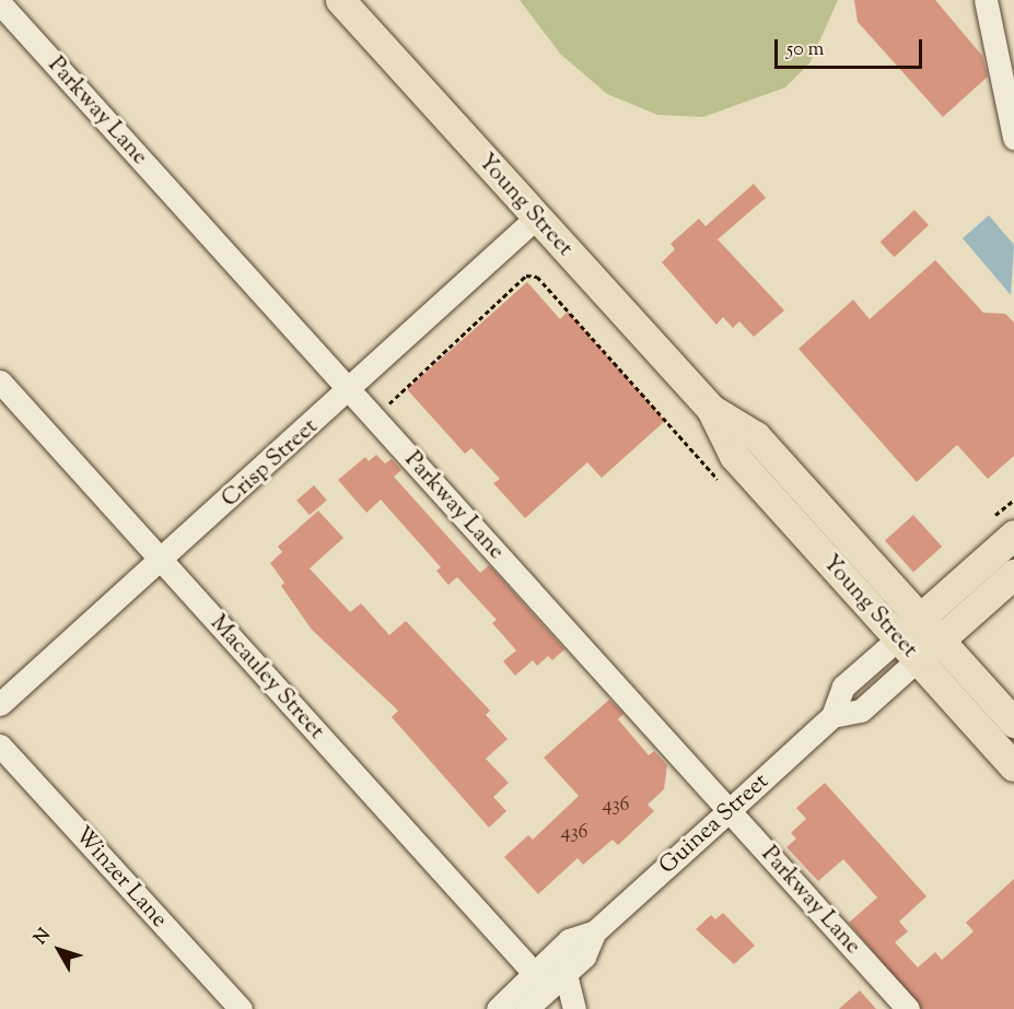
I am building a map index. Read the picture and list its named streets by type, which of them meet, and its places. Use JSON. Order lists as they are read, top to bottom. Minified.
{"streets":{"main road":["Young Street"],"street":["Parkway Lane","Crisp Street","Macauley Street","Guinea Street","Winzer Lane"]},"crossings":[["Parkway Lane","Crisp Street"],["Parkway Lane","Guinea Street"],["Young Street","Crisp Street"],["Young Street","Guinea Street"],["Crisp Street","Macauley Street"],["Macauley Street","Guinea Street"]],"house_numbers":["436","436"],"scale_bar":"50 m","north":"top left"}
